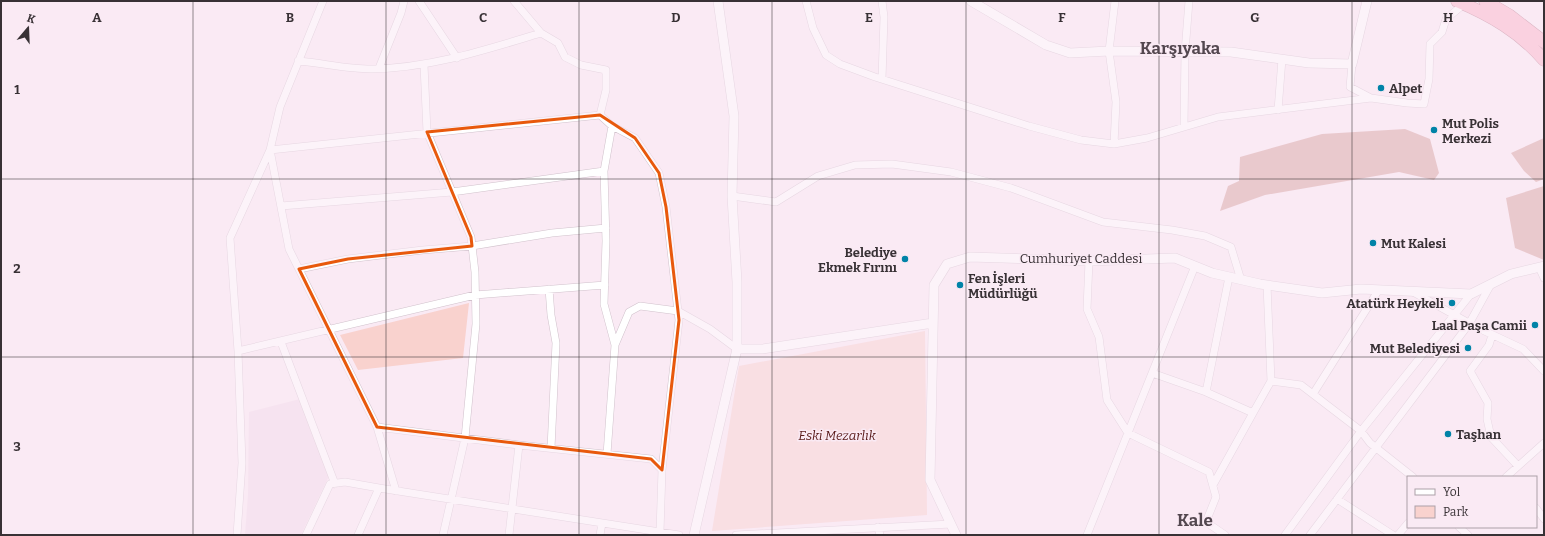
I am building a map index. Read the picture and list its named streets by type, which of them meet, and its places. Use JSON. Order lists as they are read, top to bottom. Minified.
{"streets":{"street":["Cumhuriyet Caddesi"]},"districts":["Karşıyaka","Kale"],"parks":["Eski Mezarlık"],"places":["Alpet","Mut Polis Merkezi","Mut Kalesi","Belediye Ekmek Fırını","Fen İşleri Müdürlüğü","Atatürk Heykeli","Laal Paşa Camii","Mut Belediyesi","Taşhan"],"legend":["Yol","Park"],"north":"top","grid":{"columns":["A","B","C","D","E","F","G","H"],"rows":["1","2","3"]}}
